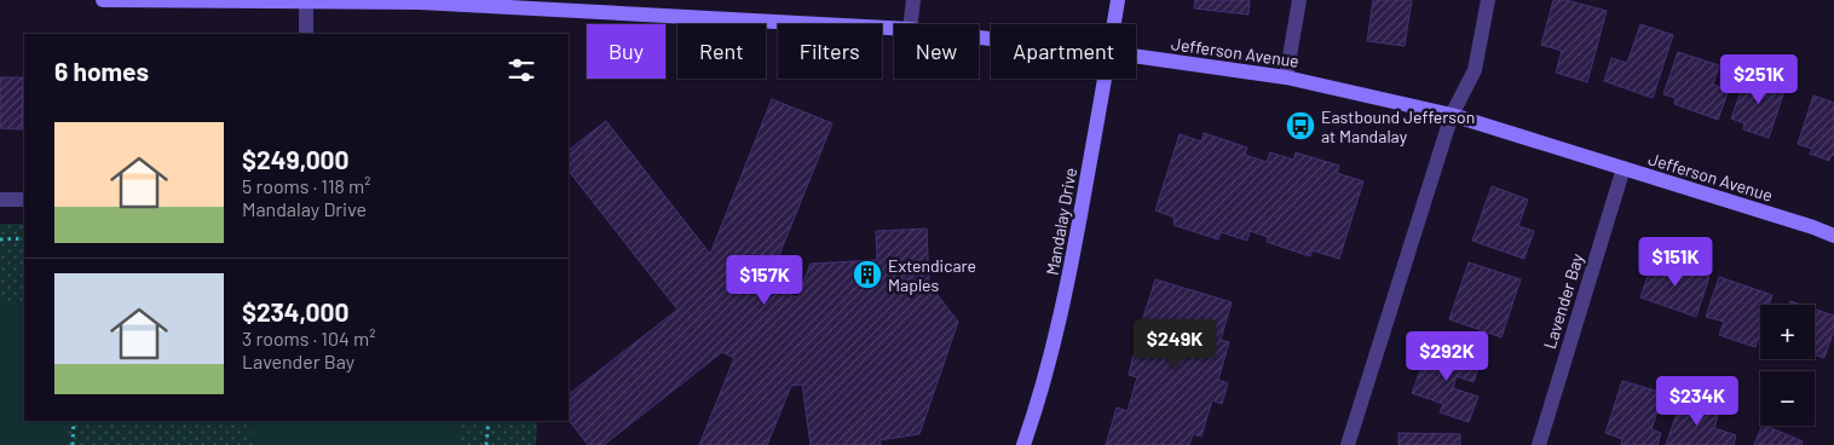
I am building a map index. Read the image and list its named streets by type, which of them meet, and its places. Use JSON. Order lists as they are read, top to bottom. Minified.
{"streets":{"street":["Jefferson Avenue","Mandalay Drive","Lavender Bay"]},"crossings":[["Jefferson Avenue","Lavender Bay"]],"places":{"bus stop":["Eastbound Jefferson at Mandalay"],"building":["Extendicare Maples"]},"page":{"chip":["Buy","Rent","Filters","New","Apartment"],"heading":"6 homes","price":["$251K","$151K","$157K","$249K","$292K","$234K"],"list":[{"name":"$249,000","note":"5 rooms · 118 m² · Mandalay Drive"},{"name":"$234,000","note":"3 rooms · 104 m² · Lavender Bay"}],"map_buttons":["+","−"]}}
